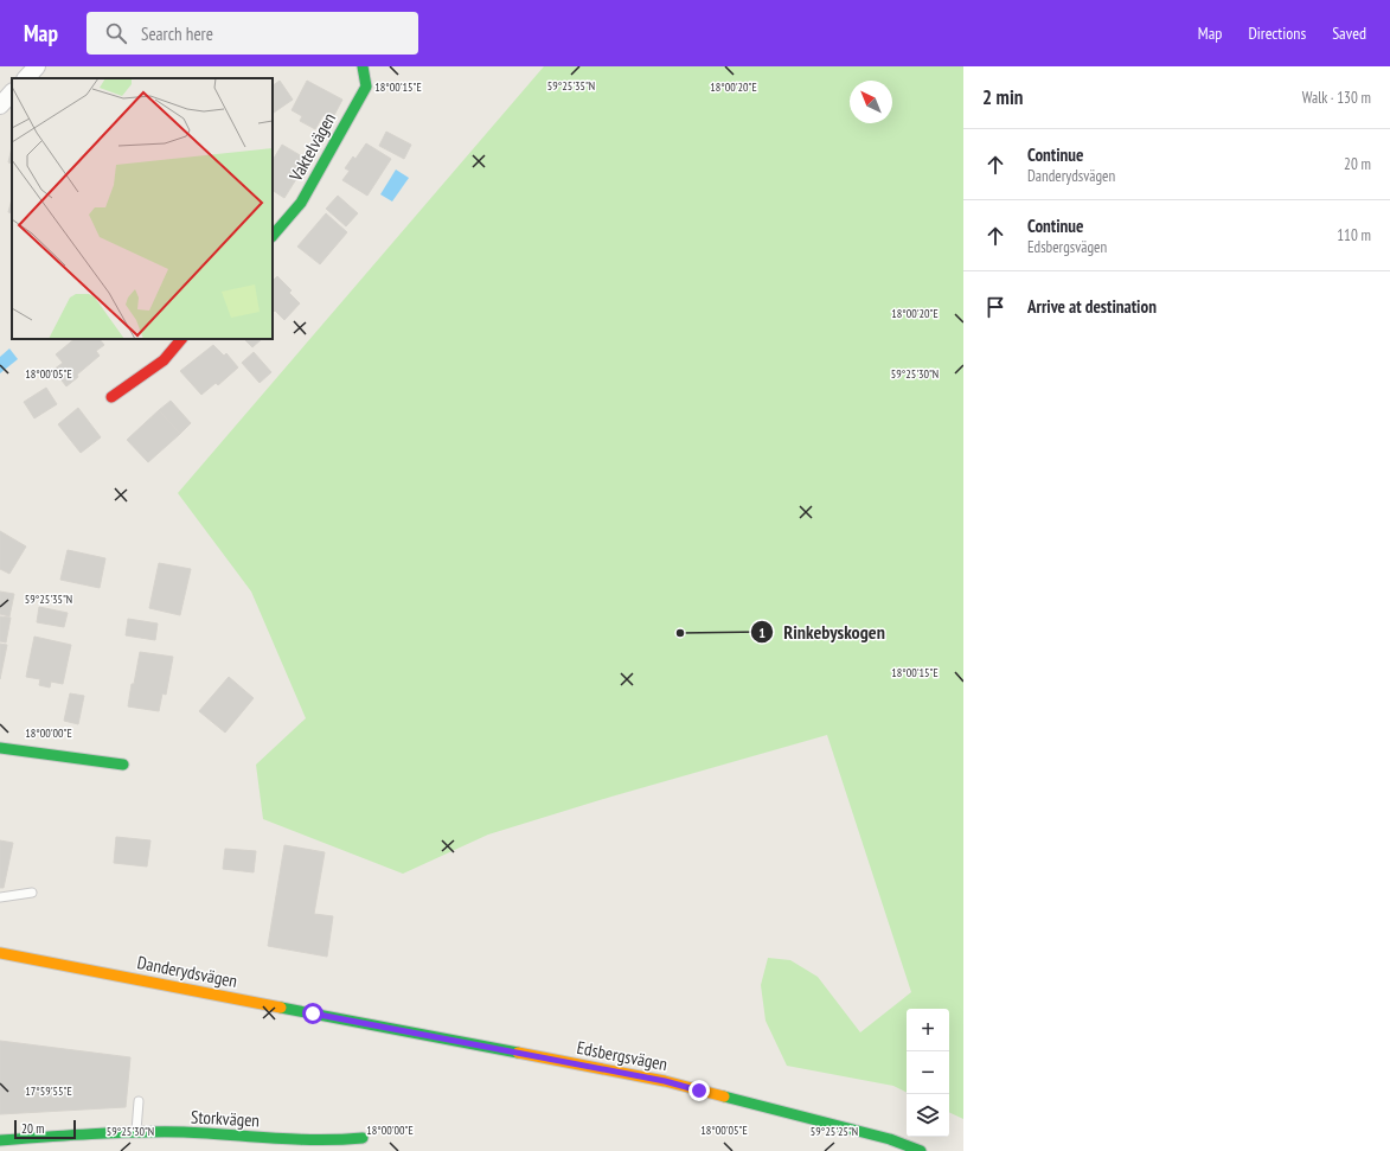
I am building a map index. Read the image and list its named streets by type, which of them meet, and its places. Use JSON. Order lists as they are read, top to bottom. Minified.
{"streets":{"main road":["Vaktelvägen","Danderydsvägen","Edsbergsvägen","Storkvägen"]},"crossings":[["Danderydsvägen","Edsbergsvägen"]],"places":["Rinkebyskogen"],"scale_bar":"20 m","north":"top left","page":{"header":"Map","search":"Search here","nav":["Map","Directions","Saved"],"heading":["2 min","Walk · 130 m"],"list":[["Continue","Danderydsvägen","20 m"],["Continue","Edsbergsvägen","110 m"],"Arrive at destination"],"map_buttons":["+","−"],"scale":"20 m"},"coordinates":["59°25'35\"N","18°00'15\"E","18°00'20\"E","59°25'30\"N","18°00'05\"E","18°00'00\"E","17°59'55\"E","59°25'25\"N"]}
